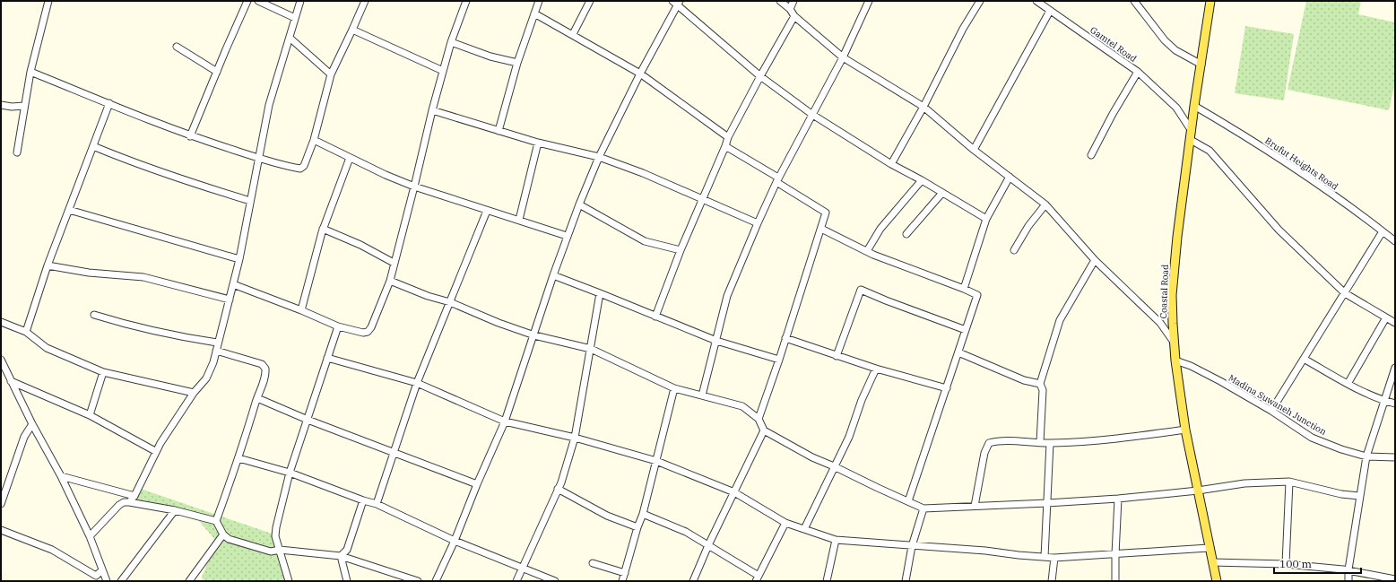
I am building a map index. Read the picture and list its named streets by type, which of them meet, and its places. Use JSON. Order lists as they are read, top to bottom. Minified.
{"streets":{"main road":["Coastal Road"],"street":["Gamtel Road","Brufut Heights Road","Madina Suwaneh Junction"]},"crossings":[["Gamtel Road","Coastal Road"],["Brufut Heights Road","Coastal Road"],["Coastal Road","Madina Suwaneh Junction"]],"scale_bar":"100 m"}
